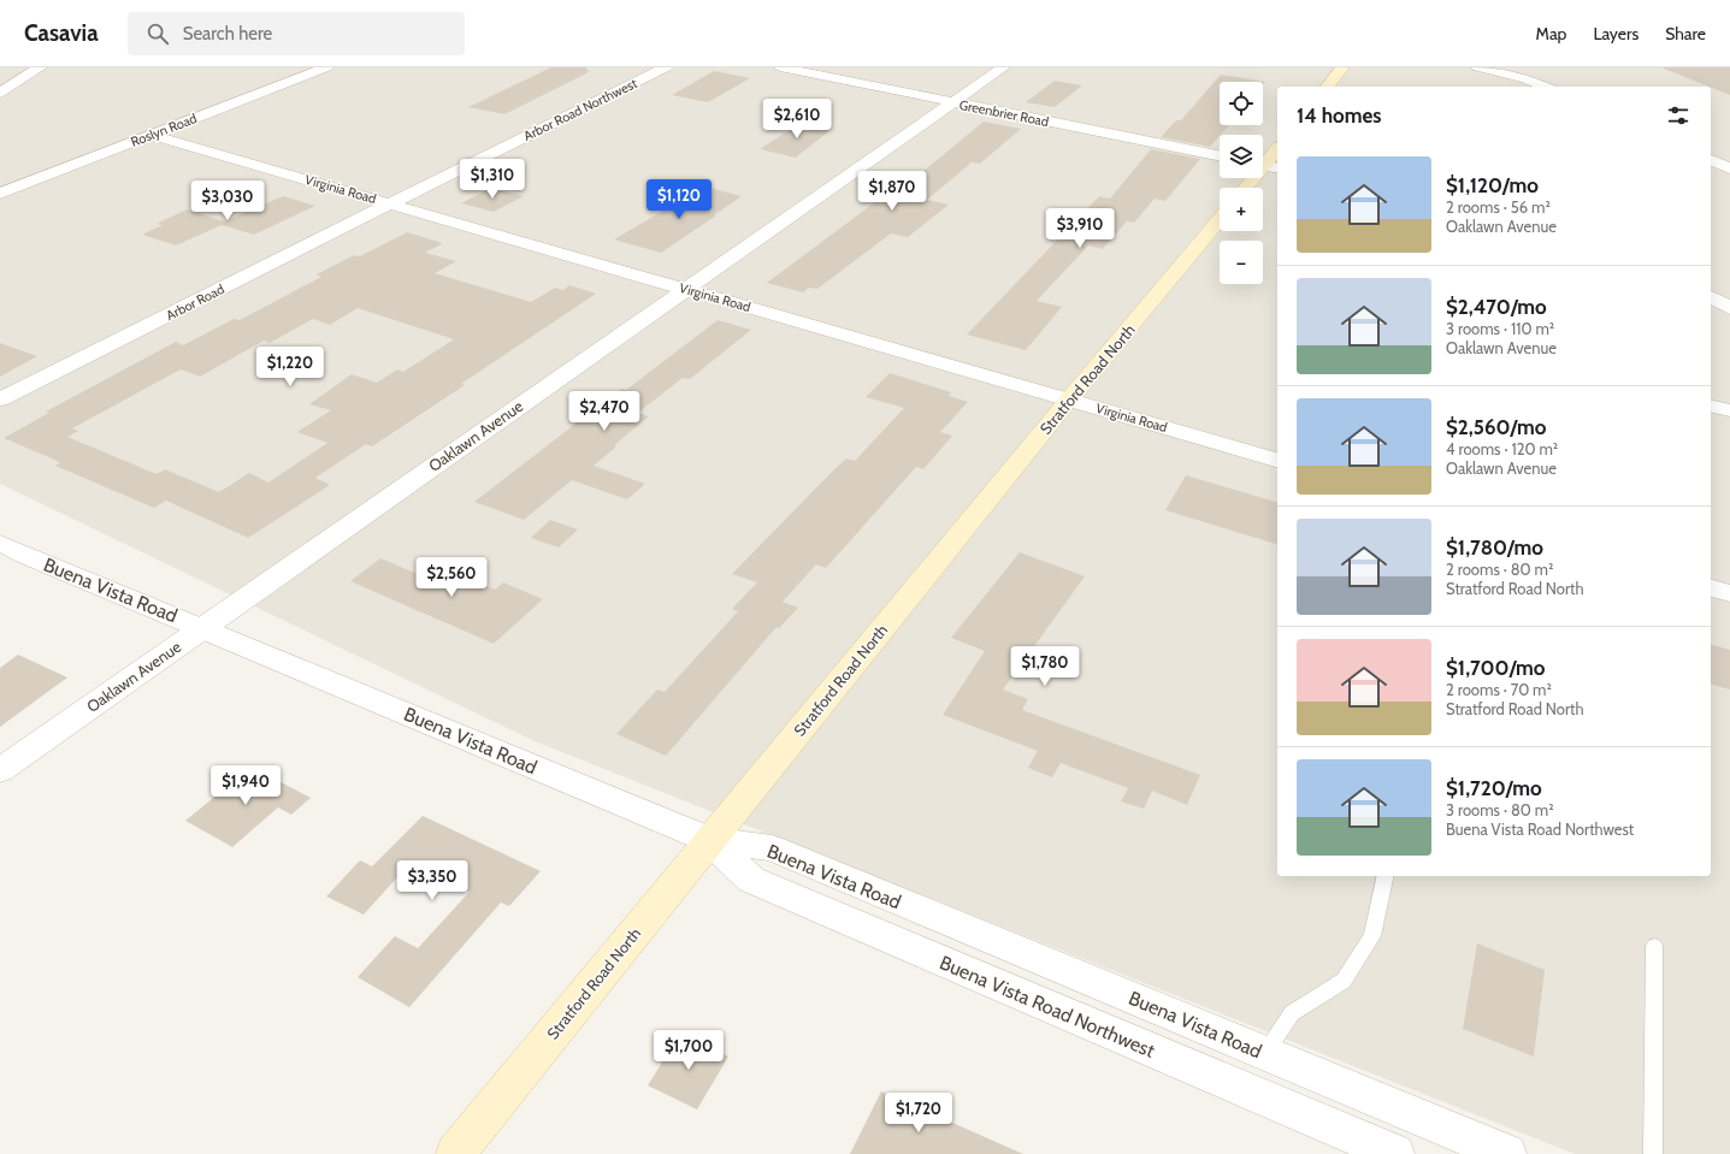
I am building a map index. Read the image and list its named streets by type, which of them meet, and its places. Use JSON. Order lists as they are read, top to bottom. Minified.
{"streets":{"main road":["Stratford Road North"],"street":["Arbor Road Northwest","Greenbrier Road","Roslyn Road","Virginia Road","Arbor Road","Oaklawn Avenue","Buena Vista Road","Buena Vista Road Northwest"]},"crossings":[["Arbor Road Northwest","Virginia Road"],["Arbor Road Northwest","Arbor Road"],["Greenbrier Road","Oaklawn Avenue"],["Roslyn Road","Virginia Road"],["Virginia Road","Arbor Road"],["Virginia Road","Stratford Road North"],["Virginia Road","Oaklawn Avenue"],["Stratford Road North","Buena Vista Road"],["Stratford Road North","Buena Vista Road Northwest"],["Oaklawn Avenue","Buena Vista Road"],["Buena Vista Road","Buena Vista Road Northwest"]],"page":{"header":"Casavia","search":"Search here","nav":["Map","Layers","Share"],"map_buttons":["+","−"],"heading":"14 homes","price":["$2,610","$1,310","$1,870","$1,120","$3,030","$3,910","$1,220","$2,470","$2,560","$1,780","$1,940","$3,350","$1,700","$1,720"],"list":[{"name":"$1,120/mo","note":"2 rooms · 56 m² · Oaklawn Avenue"},{"name":"$2,470/mo","note":"3 rooms · 110 m² · Oaklawn Avenue"},{"name":"$2,560/mo","note":"4 rooms · 120 m² · Oaklawn Avenue"},{"name":"$1,780/mo","note":"2 rooms · 80 m² · Stratford Road North"},{"name":"$1,700/mo","note":"2 rooms · 70 m² · Stratford Road North"},{"name":"$1,720/mo","note":"3 rooms · 80 m² · Buena Vista Road Northwest"}]}}
